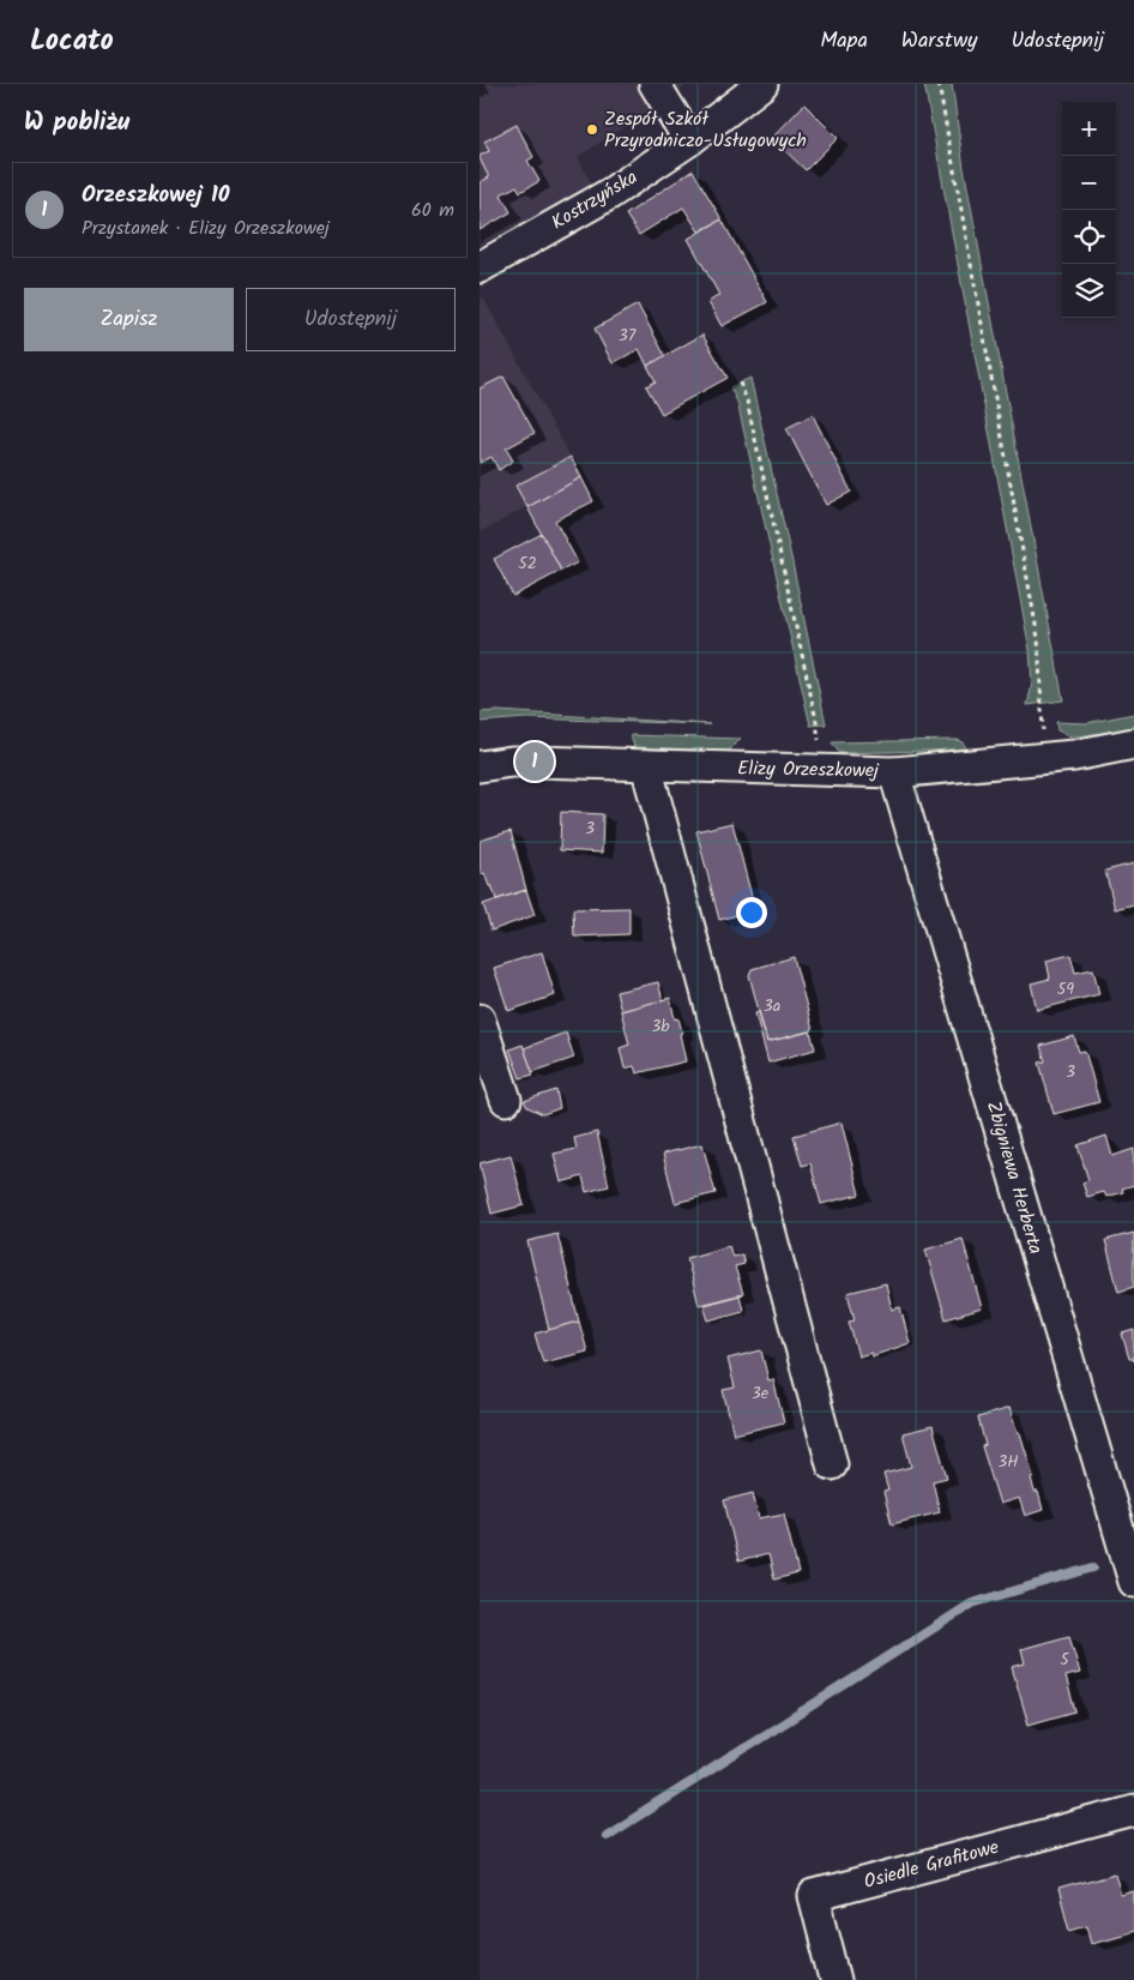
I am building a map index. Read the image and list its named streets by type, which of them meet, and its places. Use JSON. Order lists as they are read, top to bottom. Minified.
{"streets":{"street":["Kostrzyńska","Elizy Orzeszkowej","Zbigniewa Herberta","Osiedle Grafitowe"]},"crossings":[["Elizy Orzeszkowej","Zbigniewa Herberta"]],"places":["Zespół Szkół Przyrodniczo-Usługowych"],"house_numbers":["37","52","3","59","3a","3b","3","3e","3H","5"],"page":{"header":"Locato","nav":["Mapa","Warstwy","Udostępnij"],"heading":"W pobliżu","map_buttons":["+","−"],"list":[{"mark":"1","name":"Orzeszkowej 10","note":"Przystanek · Elizy Orzeszkowej","value":"60 m"}],"buttons":["Zapisz","Udostępnij"],"pins":"1"}}
